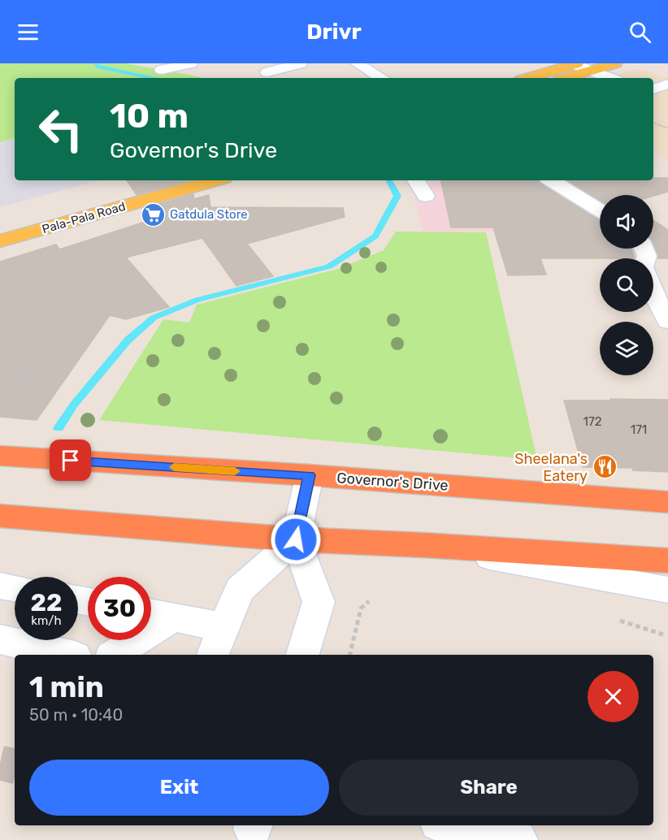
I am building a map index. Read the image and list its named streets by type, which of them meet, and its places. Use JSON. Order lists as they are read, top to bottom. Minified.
{"streets":{"highway":["Governor's Drive"],"main road":["Pala-Pala Road"]},"places":{"supermarket":["Gatdula Store"],"restaurant":["Sheelana's Eatery"]},"house_numbers":["172","171"],"page":{"header":"Drivr","turn":["10 m","Governor's Drive"],"speed":"22 km/h","limit":"30","heading":["1 min","50 m · 10:40"],"buttons":["Exit","Share"]}}
